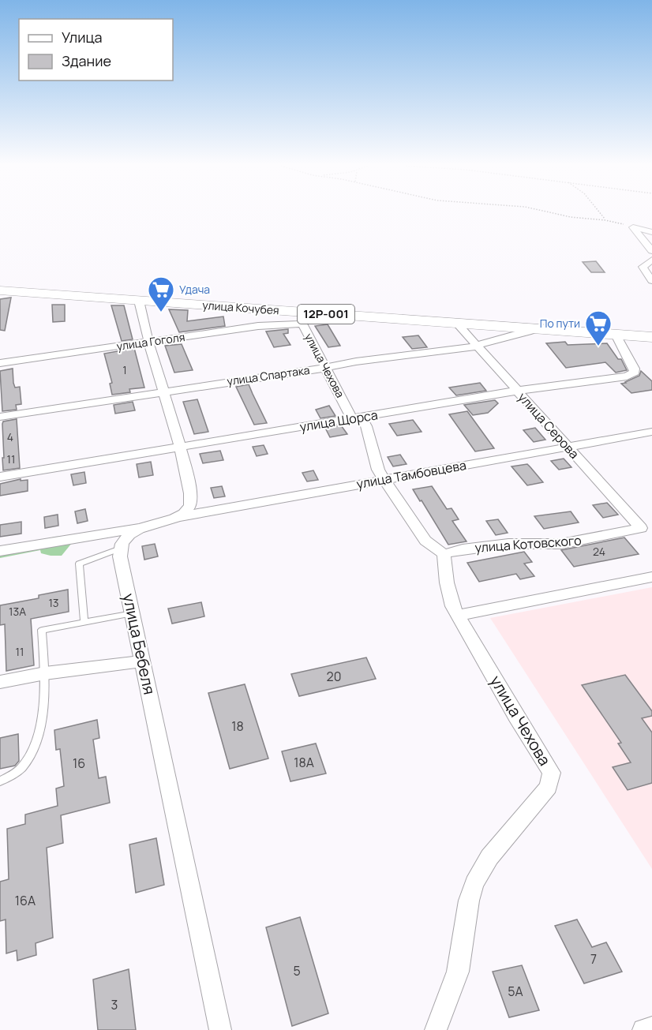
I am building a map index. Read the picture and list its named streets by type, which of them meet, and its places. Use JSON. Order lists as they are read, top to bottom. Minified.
{"streets":{"main road":["улица Кочубея","12Р-001"],"street":["улица Гоголя","улица Чехова","улица Спартака","улица Щорса","улица Серова","улица Тамбовцева","улица Котовского","улица Бебеля"]},"crossings":[["улица Кочубея","улица Гоголя"],["улица Кочубея","улица Чехова"],["улица Кочубея","улица Спартака"],["улица Кочубея","улица Щорса"],["улица Кочубея","улица Серова"],["улица Гоголя","улица Чехова"],["улица Чехова","улица Спартака"],["улица Чехова","улица Щорса"],["улица Чехова","улица Тамбовцева"],["улица Чехова","улица Котовского"],["улица Спартака","улица Серова"],["улица Щорса","улица Серова"],["улица Серова","улица Тамбовцева"],["улица Серова","улица Котовского"]],"places":{"supermarket":["Удача","По пути"]},"house_numbers":["1","4","11","24","13","13А","11","20","18","18А","16","16А","7","5","5А","3"],"legend":["Улица","Здание"]}
